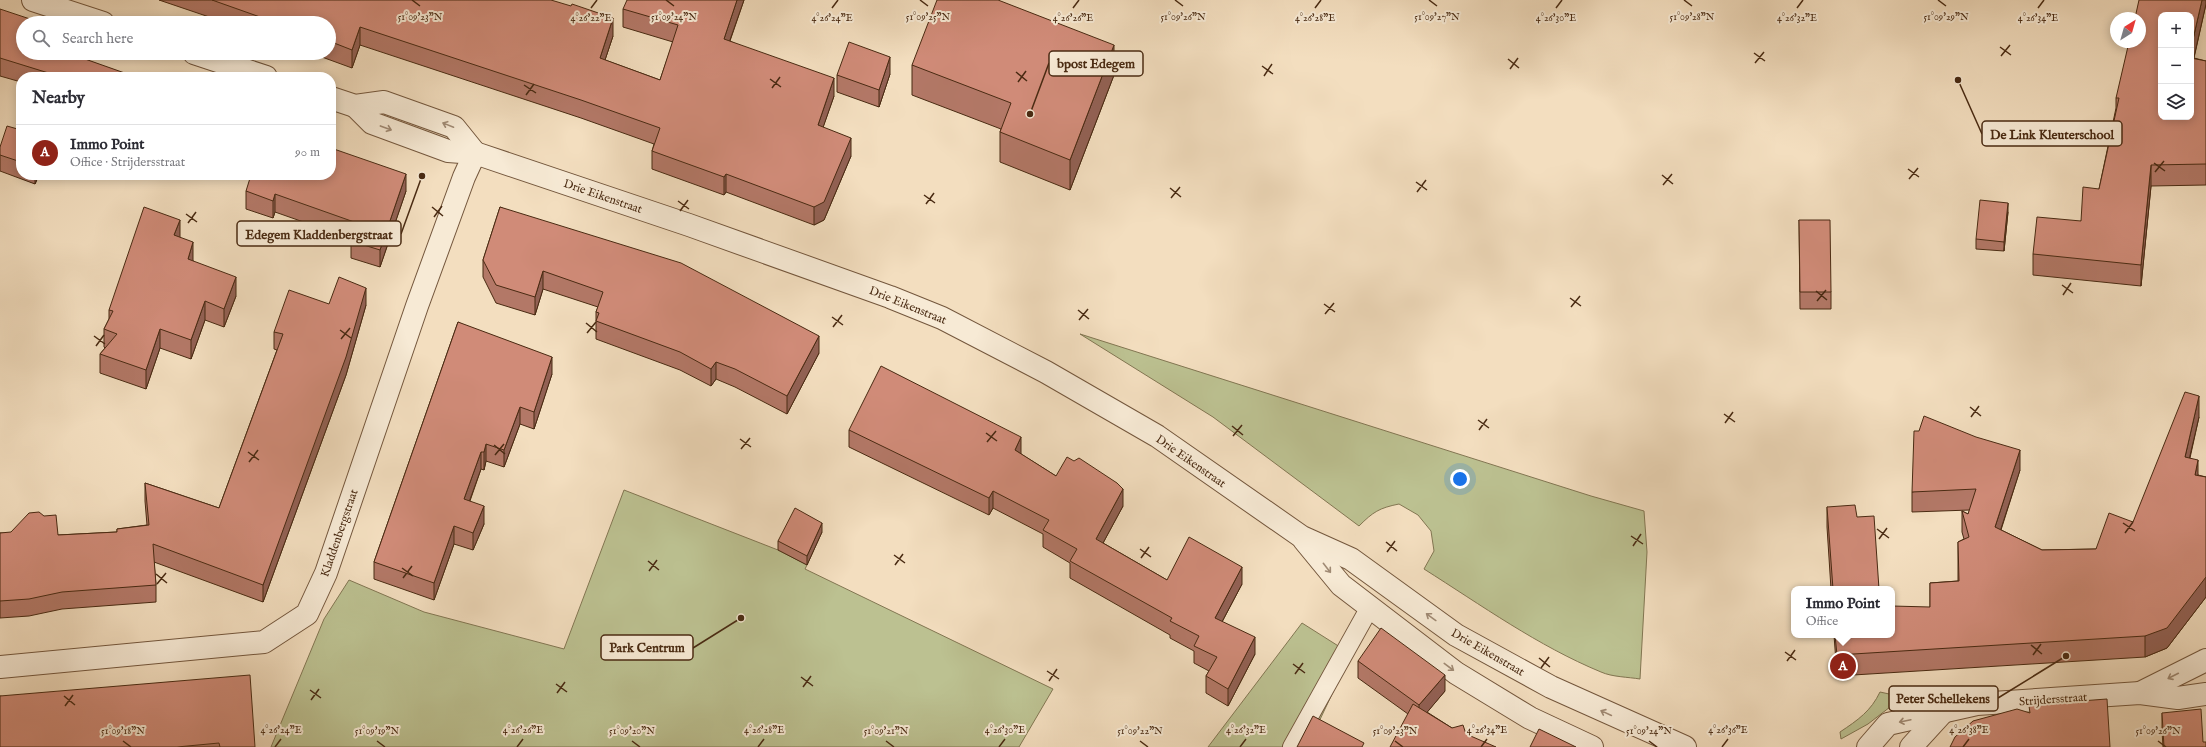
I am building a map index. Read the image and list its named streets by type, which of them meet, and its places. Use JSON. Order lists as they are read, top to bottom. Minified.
{"streets":{"street":["Drie Eikenstraat","Kladdenbergstraat","Strijdersstraat"]},"crossings":[["Drie Eikenstraat","Kladdenbergstraat"]],"one_way":["Strijdersstraat"],"places":["De Link Kleuterschool","bpost Edegem","Edegem Kladdenbergstraat","Park Centrum","Peter Schellekens"],"north":"top right","page":{"map_buttons":["+","−"],"search":"Search here","heading":"Nearby","list":[{"mark":"A","name":"Immo Point","note":"Office · Strijdersstraat","value":"90 m"}],"popup":["Immo Point","Office"],"pins":"A"},"coordinates":["51°09'28\"N","51°09'29\"N","51°09'23\"N","51°09'24\"N","51°09'25\"N","51°09'26\"N","51°09'27\"N","4°26'22\"E","4°26'24\"E","4°26'26\"E","4°26'28\"E","4°26'30\"E","4°26'32\"E","4°26'34\"E","4°26'36\"E","4°26'38\"E","51°09'18\"N","51°09'19\"N","51°09'20\"N","51°09'21\"N","51°09'22\"N"]}
